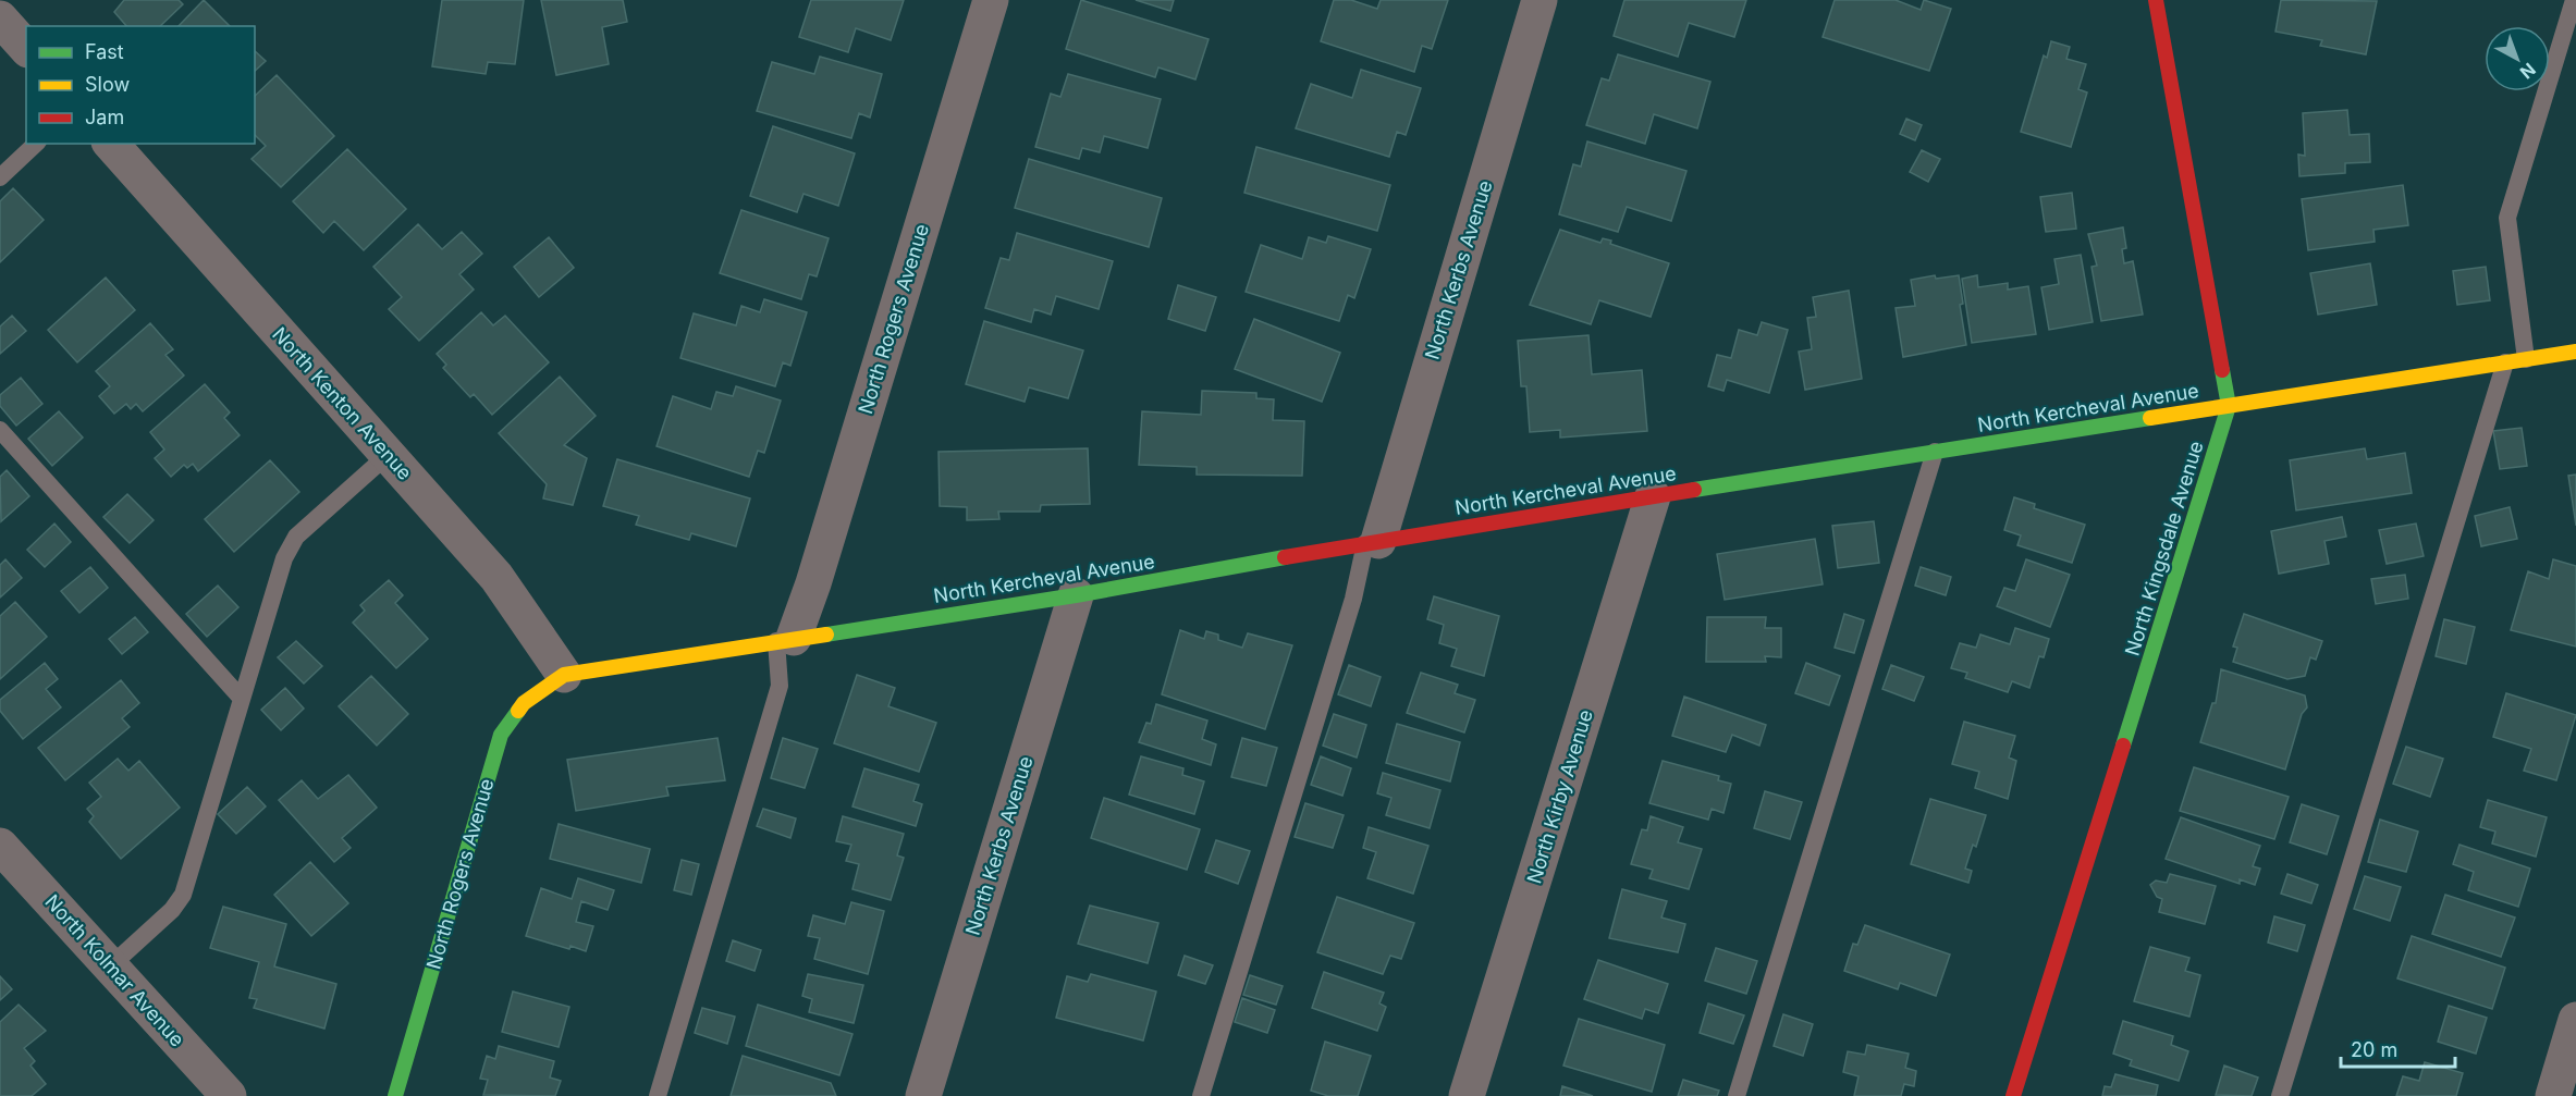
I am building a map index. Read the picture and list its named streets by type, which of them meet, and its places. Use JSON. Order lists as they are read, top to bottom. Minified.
{"streets":{"street":["North Kerbs Avenue","North Rogers Avenue","North Kenton Avenue","North Kercheval Avenue","North Kingsdale Avenue","North Kirby Avenue","North Kolmar Avenue"]},"crossings":[["North Kerbs Avenue","North Kercheval Avenue"],["North Rogers Avenue","North Kenton Avenue"],["North Rogers Avenue","North Kercheval Avenue"],["North Kenton Avenue","North Kercheval Avenue"],["North Kercheval Avenue","North Kingsdale Avenue"],["North Kercheval Avenue","North Kirby Avenue"]],"legend":["Fast","Slow","Jam"],"scale_bar":"20 m","north":"bottom right"}
